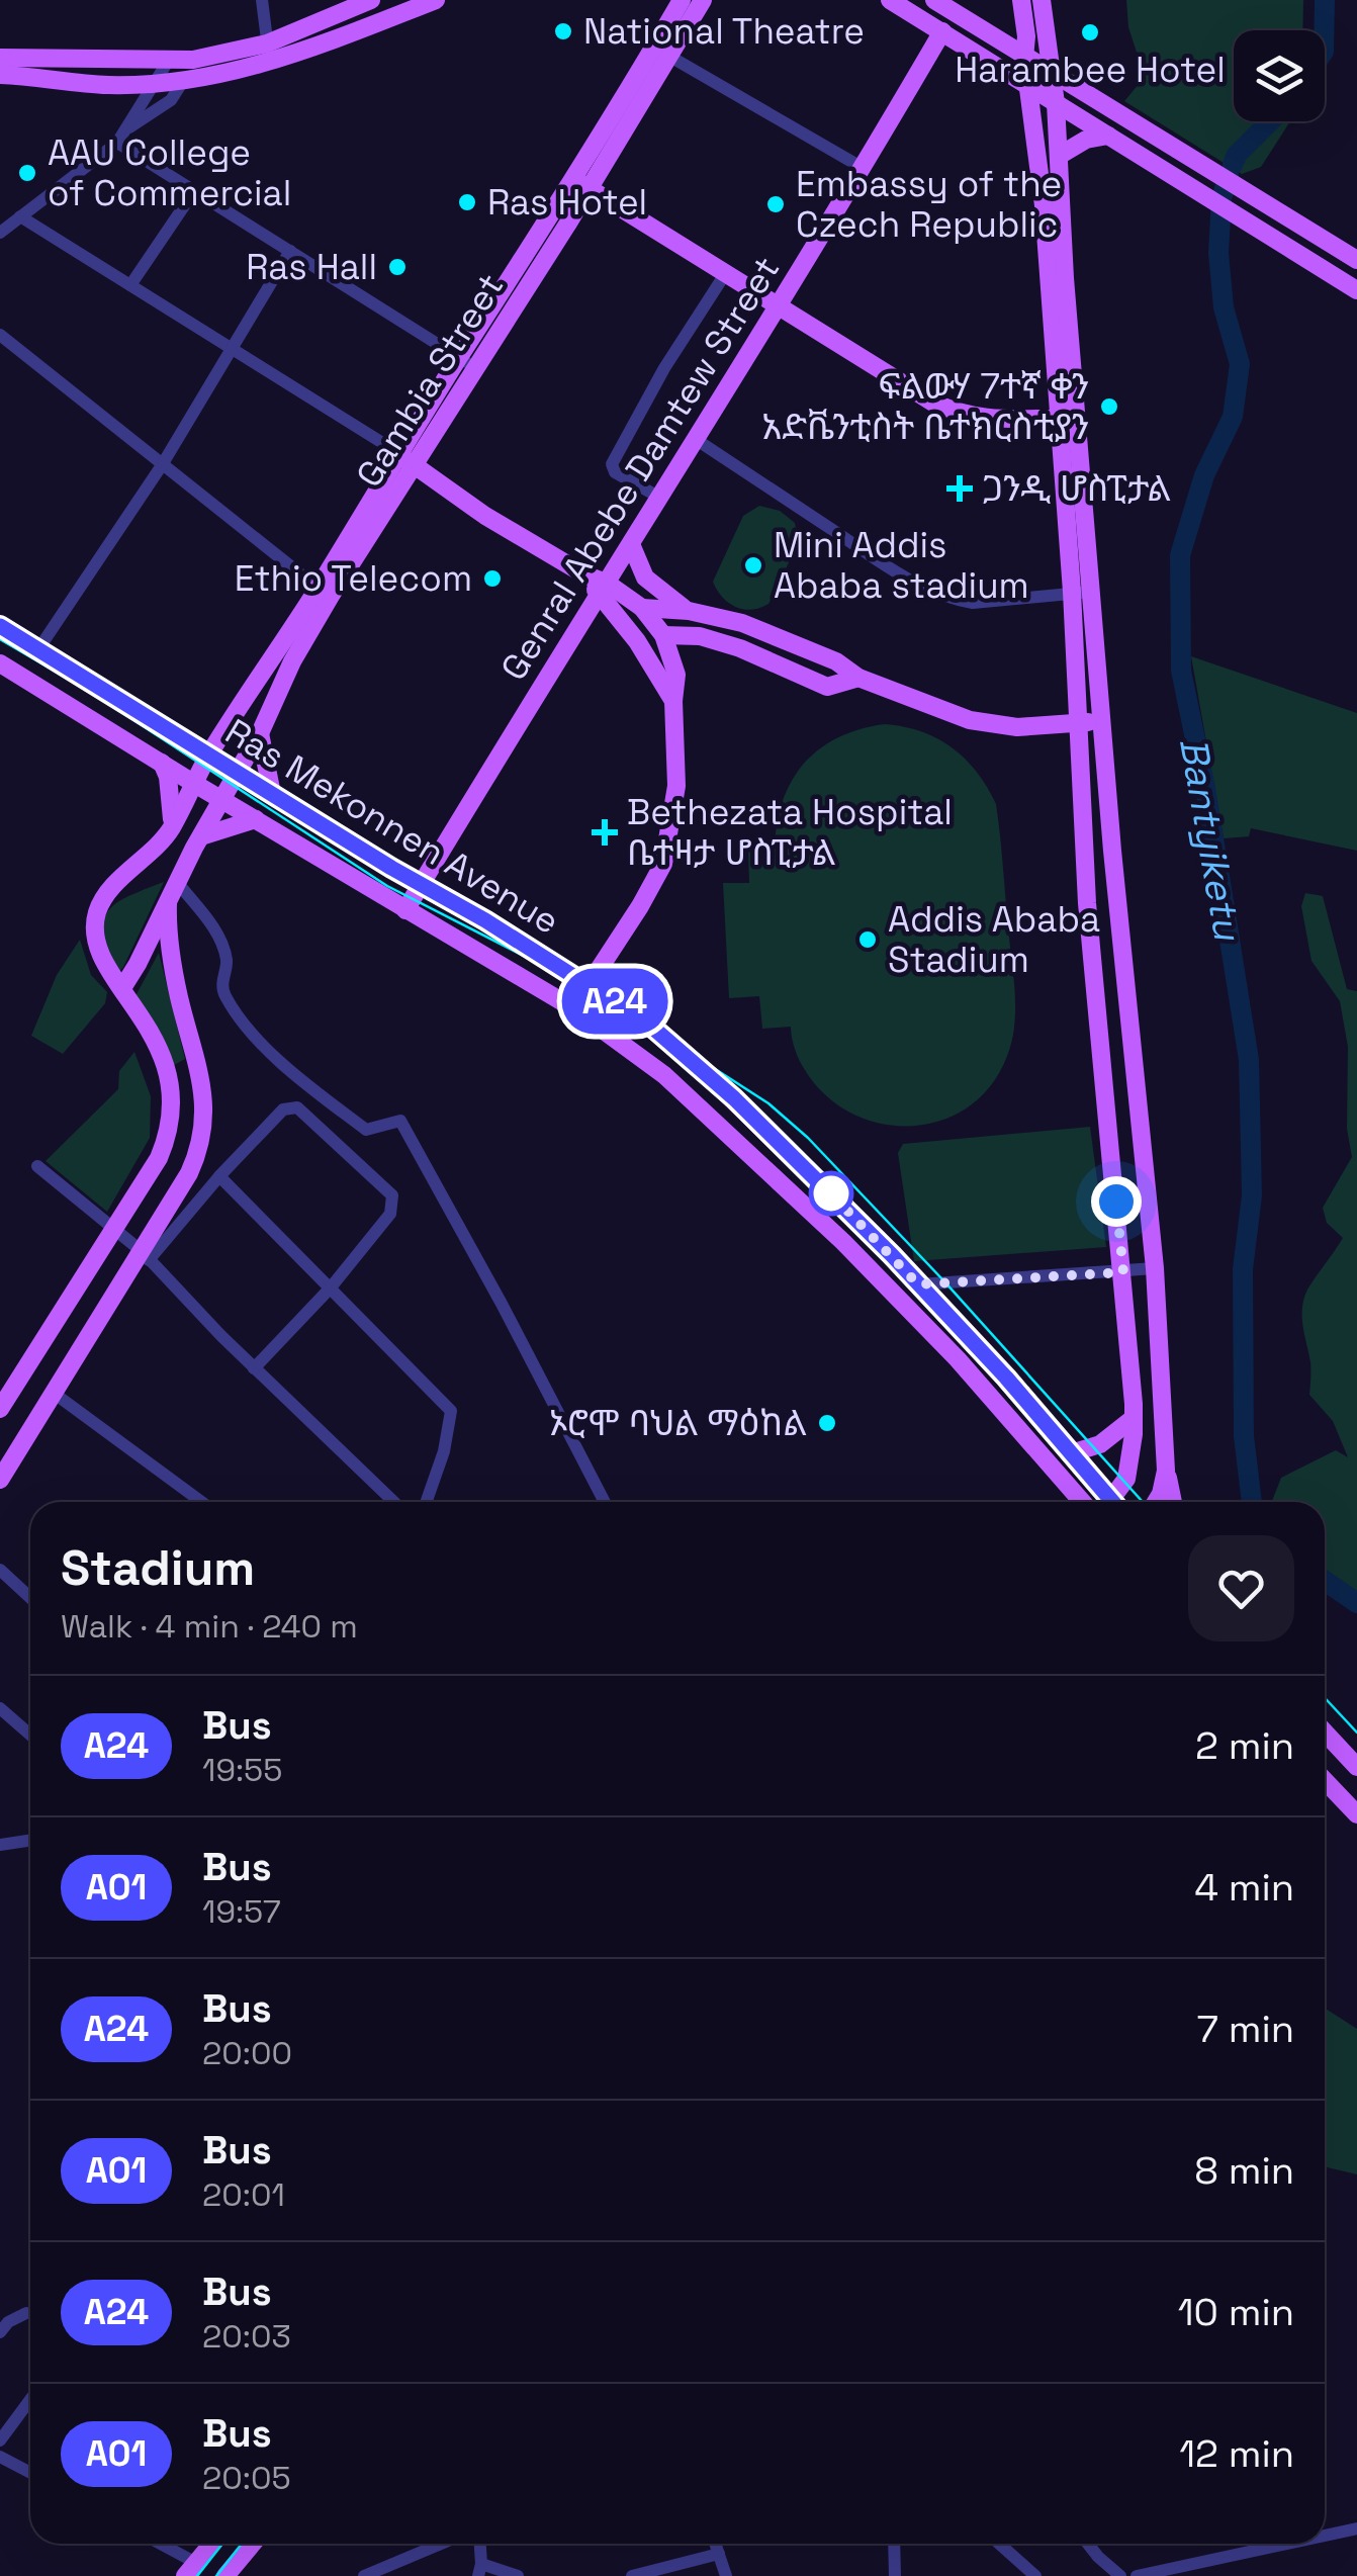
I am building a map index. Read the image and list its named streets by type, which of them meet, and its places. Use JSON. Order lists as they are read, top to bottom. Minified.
{"streets":{"main road":["Gambia Street","Genral Abebe Damtew Street","Ras Mekonnen Avenue"]},"crossings":[["Gambia Street","Ras Mekonnen Avenue"],["Genral Abebe Damtew Street","Ras Mekonnen Avenue"]],"water":["Bantyiketu"],"places":{"other":["National Theatre","Harambee Hotel","AAU College of Commercial","Ras Hotel","Embassy of the Czech Republic","Ras Hall","ፍልውሃ 7ተኛ ቀን አድቬንቲስት ቤተክርስቲያን","Mini Addis Ababa stadium","Ethio Telecom","Addis Ababa Stadium","ኦሮሞ ባህል ማዕከል"],"health":["ጋንዲ ሆስፒታል","Bethezata Hospital ቤተዛታ ሆስፒታል"]},"lines":["bus line A24"],"page":{"on_map":"A24","heading":["Stadium","Walk · 4 min · 240 m"],"list":[{"mark":"A24","name":"Bus","note":"19:55","value":"2 min"},{"mark":"A01","name":"Bus","note":"19:57","value":"4 min"},{"mark":"A24","name":"Bus","note":"20:00","value":"7 min"},{"mark":"A01","name":"Bus","note":"20:01","value":"8 min"},{"mark":"A24","name":"Bus","note":"20:03","value":"10 min"},{"mark":"A01","name":"Bus","note":"20:05","value":"12 min"}]}}
